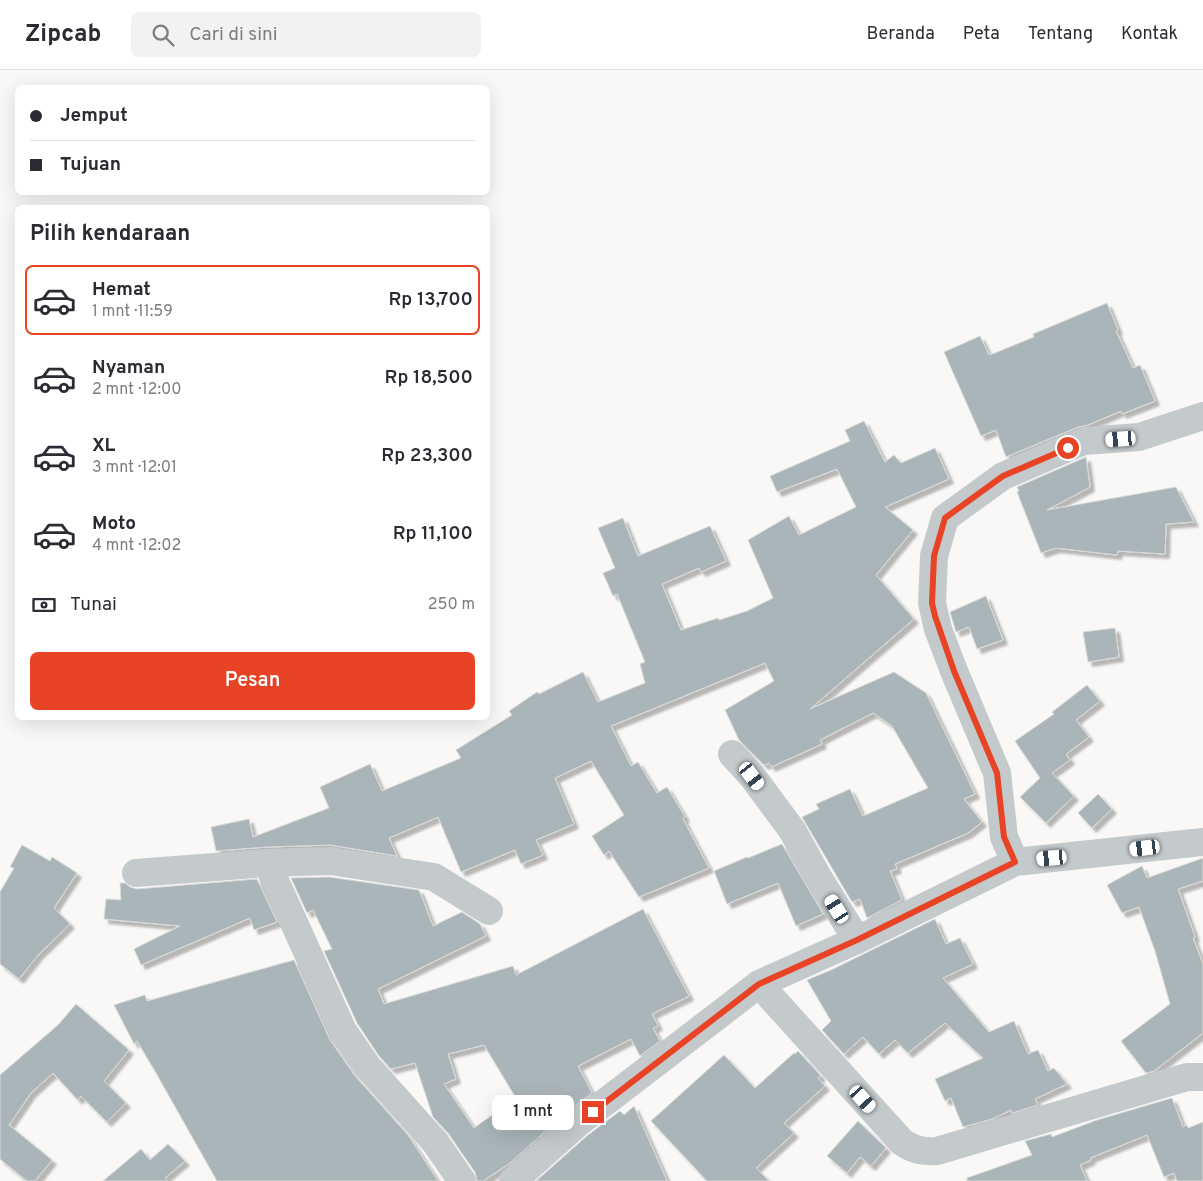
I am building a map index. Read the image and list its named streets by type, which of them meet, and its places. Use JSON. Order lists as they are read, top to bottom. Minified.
{"page":{"header":"Zipcab","search":"Cari di sini","nav":["Beranda","Peta","Tentang","Kontak"],"banner":["Jemput","Tujuan"],"heading":"Pilih kendaraan","list":[{"name":"Hemat","note":"1 mnt · 11:59","value":"Rp 13,700"},{"name":"Nyaman","note":"2 mnt · 12:00","value":"Rp 18,500"},{"name":"XL","note":"3 mnt · 12:01","value":"Rp 23,300"},{"name":"Moto","note":"4 mnt · 12:02","value":"Rp 11,100"}],"pay":["Tunai","250 m"],"buttons":"Pesan","bubble":"1 mnt"}}
